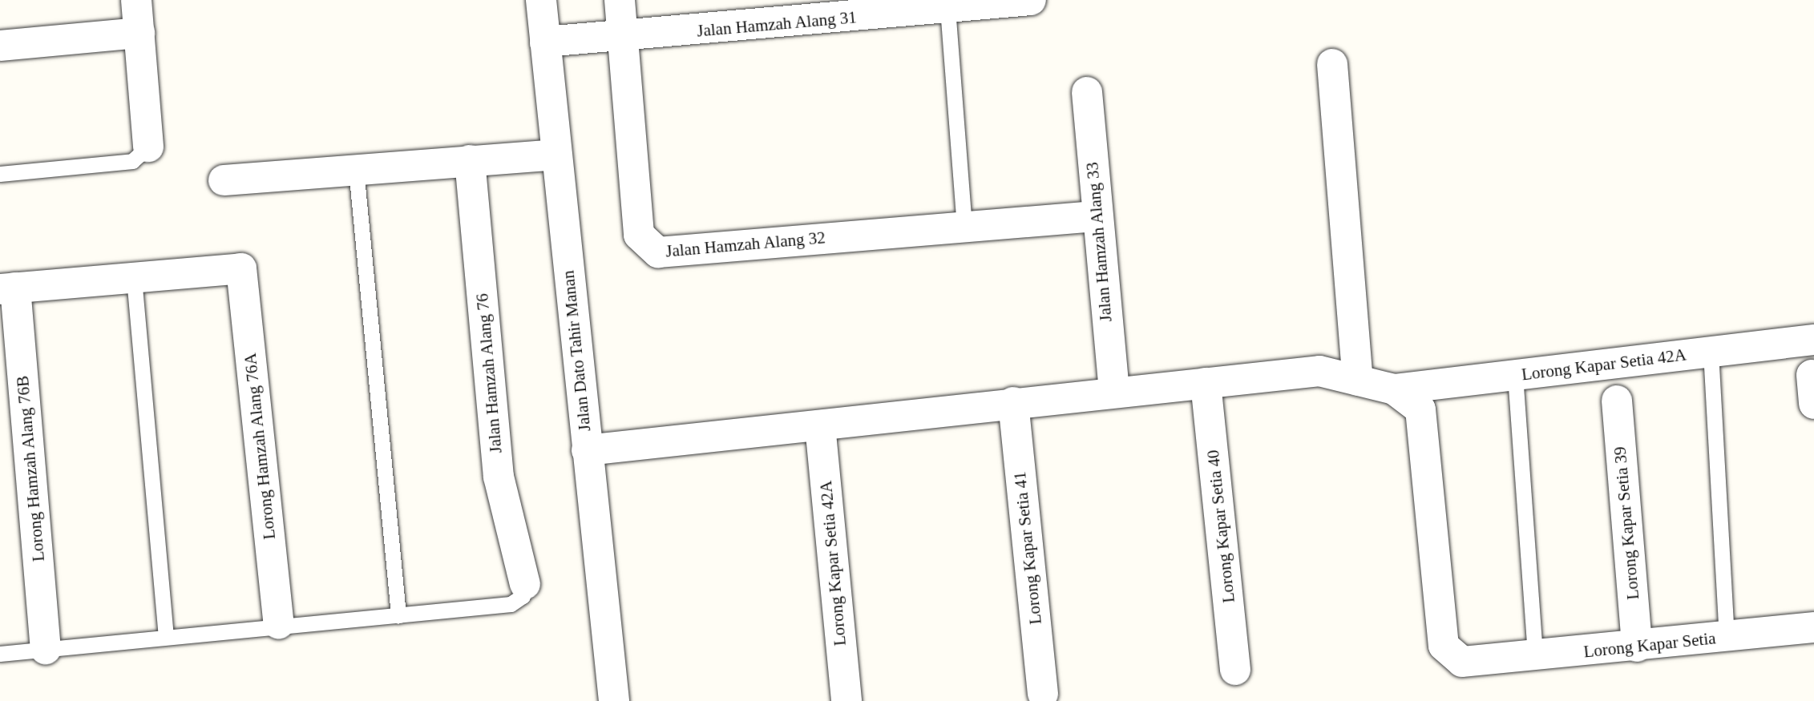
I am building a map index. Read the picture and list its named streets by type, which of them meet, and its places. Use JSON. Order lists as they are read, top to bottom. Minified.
{"streets":{"street":["Jalan Hamzah Alang 31","Jalan Hamzah Alang 33","Jalan Hamzah Alang 32","Jalan Dato Tahir Manan","Lorong Kapar Setia 42A","Jalan Hamzah Alang 76","Lorong Hamzah Alang 76A","Lorong Hamzah Alang 76B","Lorong Kapar Setia 39","Lorong Kapar Setia 40","Lorong Kapar Setia 41","Lorong Kapar Setia"]},"crossings":[["Jalan Hamzah Alang 31","Jalan Hamzah Alang 32"],["Jalan Hamzah Alang 31","Jalan Dato Tahir Manan"],["Jalan Hamzah Alang 33","Jalan Hamzah Alang 32"],["Lorong Kapar Setia 42A","Lorong Kapar Setia"],["Lorong Kapar Setia 39","Lorong Kapar Setia"]]}
